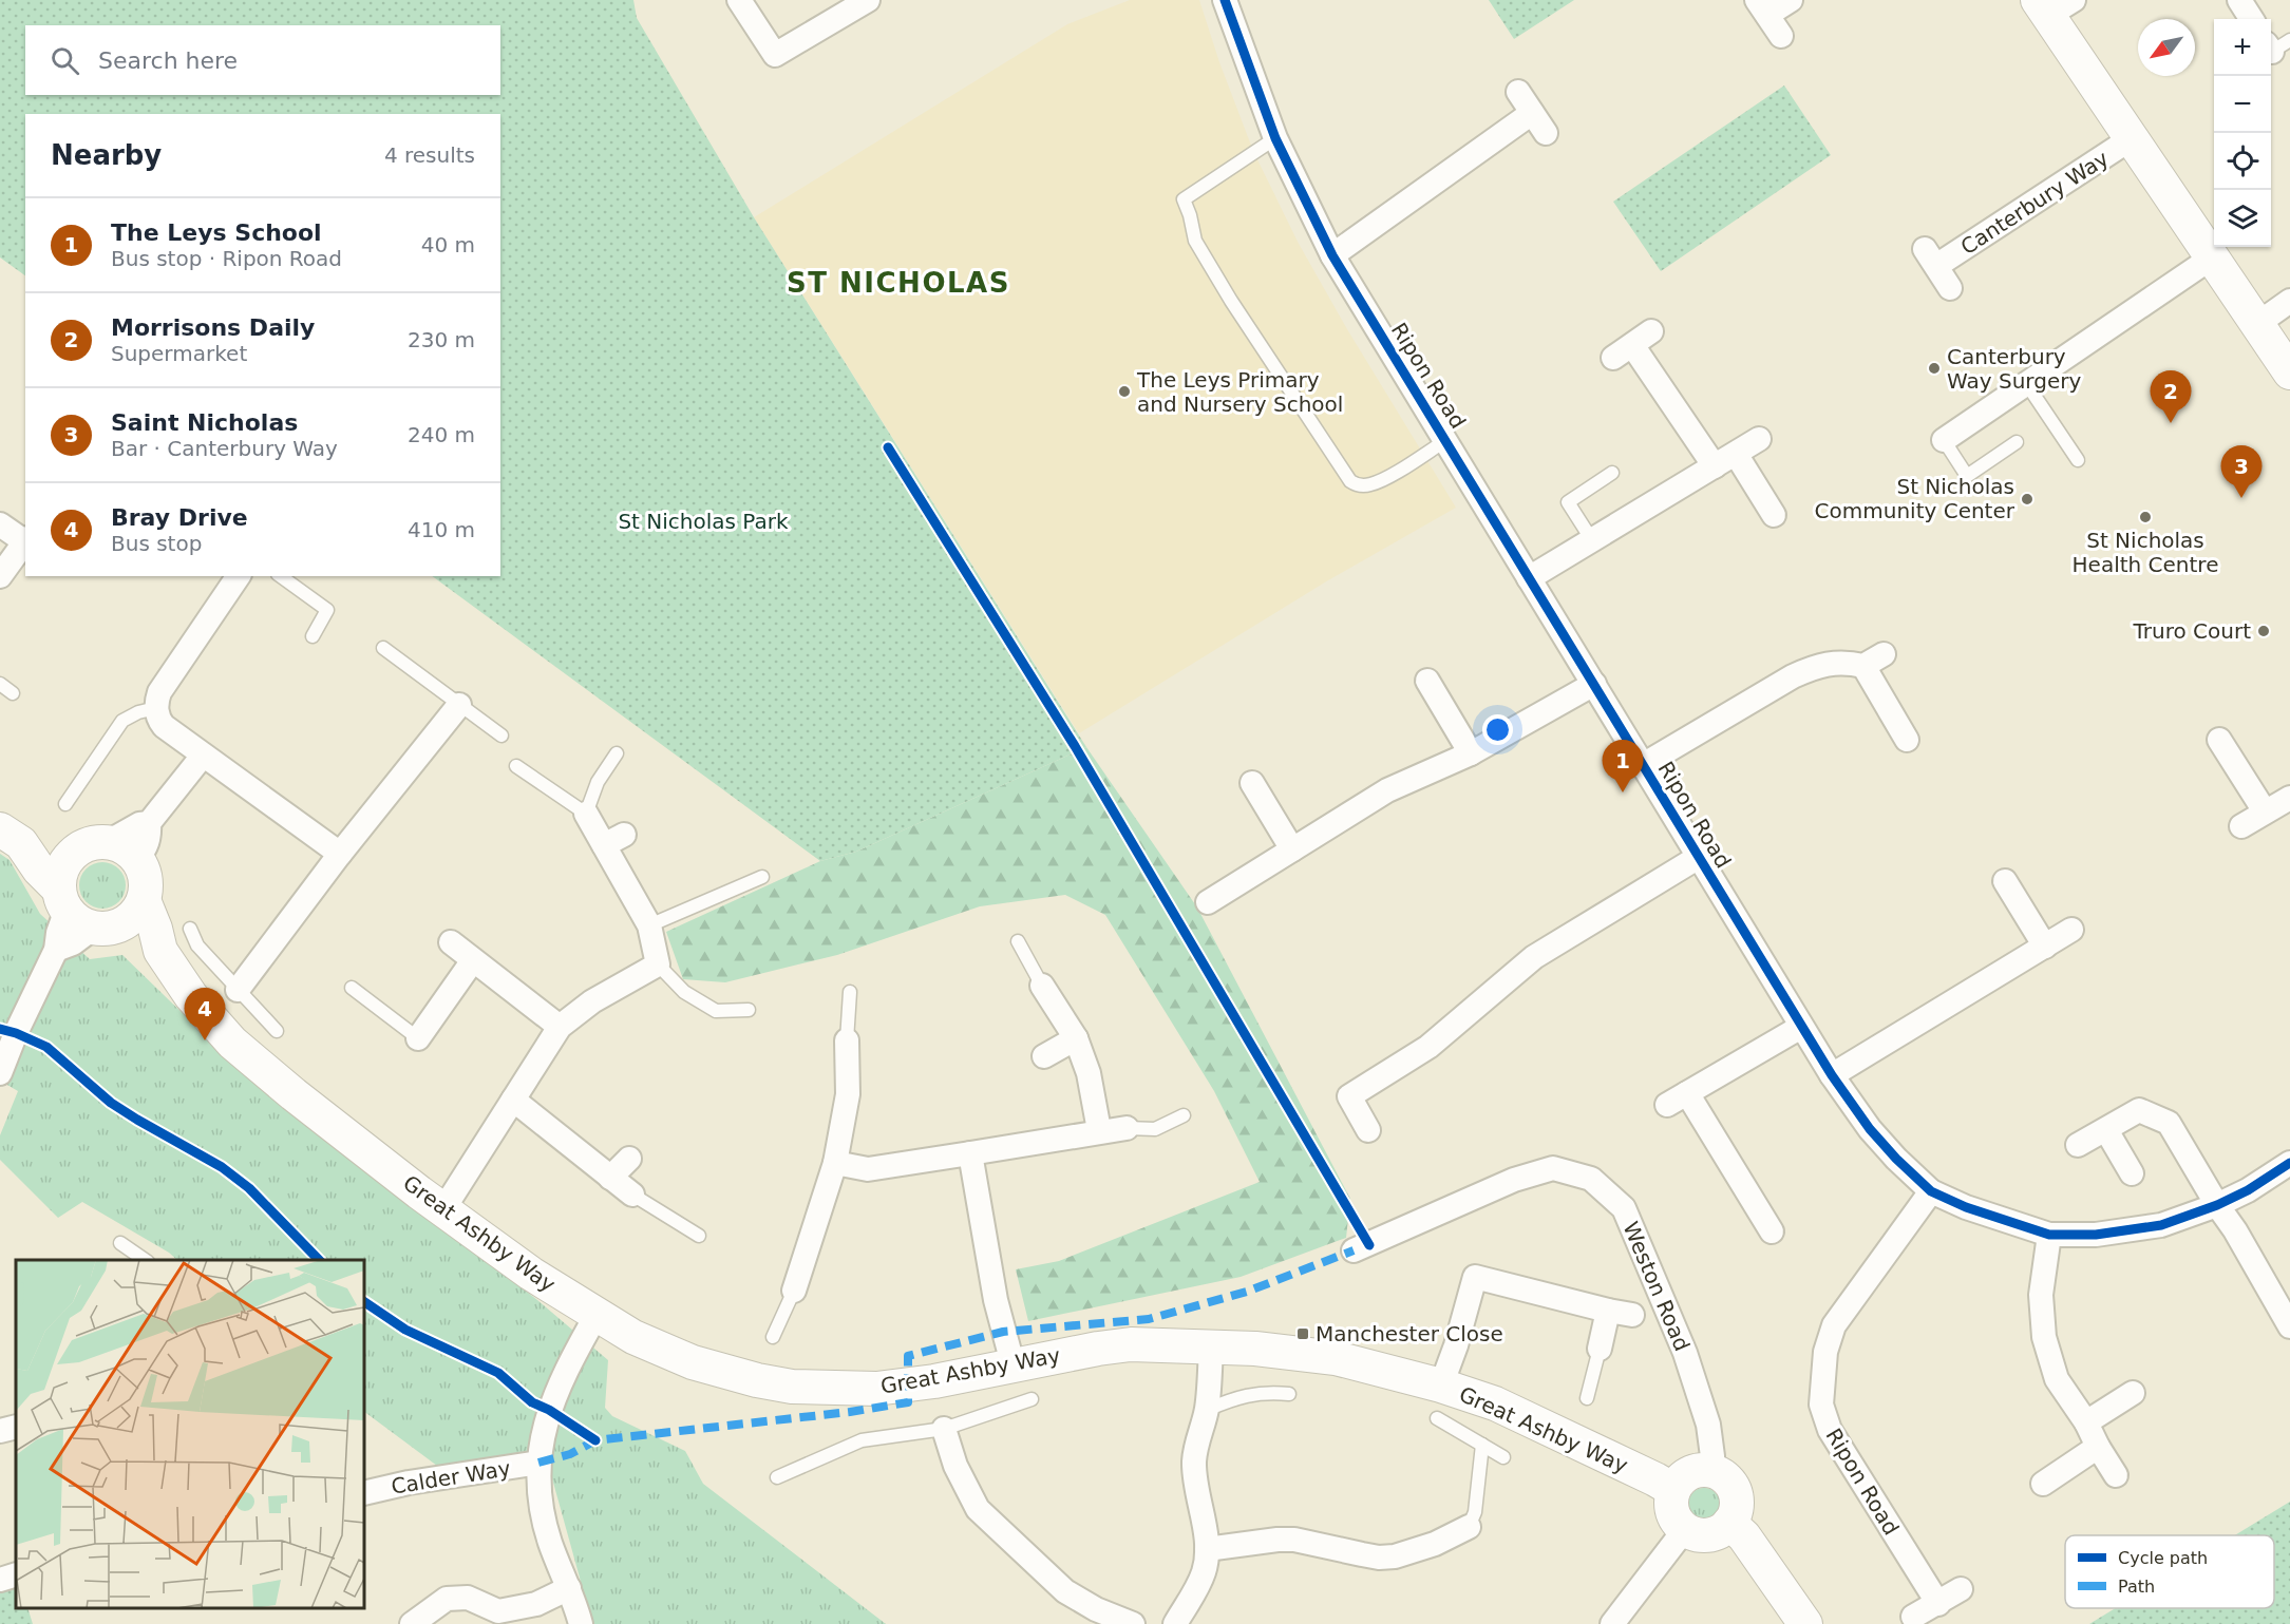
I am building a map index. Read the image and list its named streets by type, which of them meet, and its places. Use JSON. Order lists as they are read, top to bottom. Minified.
{"streets":{"street":["Canterbury Way","Ripon Road","Great Ashby Way","Weston Road","Calder Way"]},"crossings":[["Great Ashby Way","Weston Road"]],"districts":["ST NICHOLAS"],"parks":["St Nicholas Park"],"places":{"other":["Canterbury Way Surgery","The Leys Primary and Nursery School","St Nicholas Community Center","St Nicholas Health Centre","Truro Court"],"transit":["Manchester Close"]},"legend":["Cycle path","Path"],"north":"bottom left","page":{"map_buttons":["+","−"],"search":"Search here","heading":["Nearby","4 results"],"list":[{"mark":"1","name":"The Leys School","note":"Bus stop · Ripon Road","value":"40 m"},{"mark":"2","name":"Morrisons Daily","note":"Supermarket","value":"230 m"},{"mark":"3","name":"Saint Nicholas","note":"Bar · Canterbury Way","value":"240 m"},{"mark":"4","name":"Bray Drive","note":"Bus stop","value":"410 m"}],"pins":["2","3","1","4"]}}
